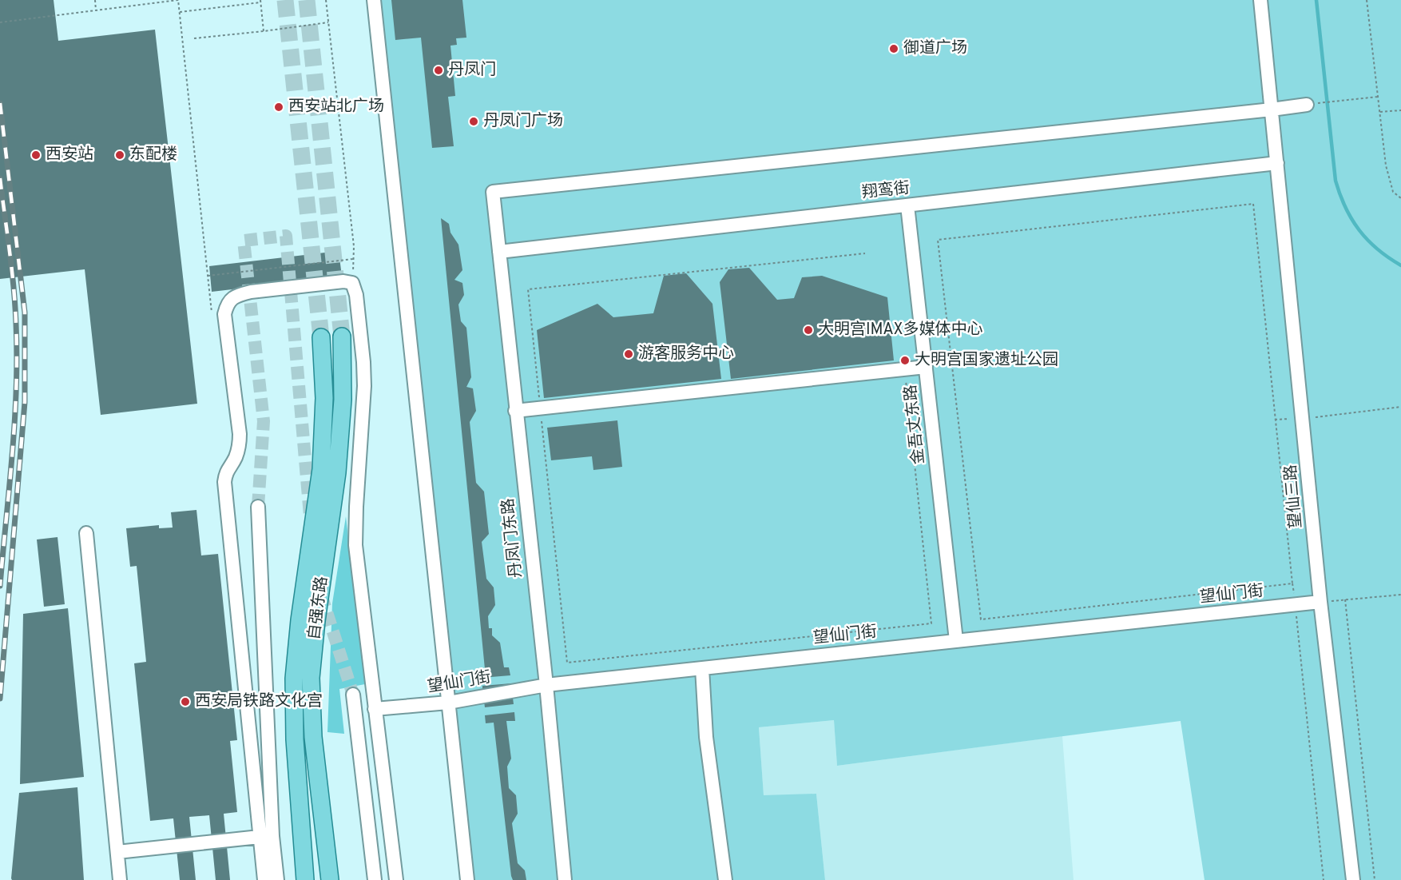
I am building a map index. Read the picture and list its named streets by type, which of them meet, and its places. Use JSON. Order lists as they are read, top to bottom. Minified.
{"streets":{"main road":["自强东路"],"street":["翔鸾街","金吾丈东路","望仙三路","丹凤门东路","望仙门街"]},"crossings":[["翔鸾街","金吾丈东路"],["翔鸾街","望仙三路"],["翔鸾街","丹凤门东路"],["金吾丈东路","望仙门街"],["望仙三路","丹凤门东路"],["望仙三路","望仙门街"],["丹凤门东路","望仙门街"]],"places":["御道广场","丹凤门","西安站北广场","丹凤门广场","西安站","东配楼","大明宫IMAX多媒体中心","游客服务中心","大明宫国家遗址公园","西安局铁路文化宫"]}
